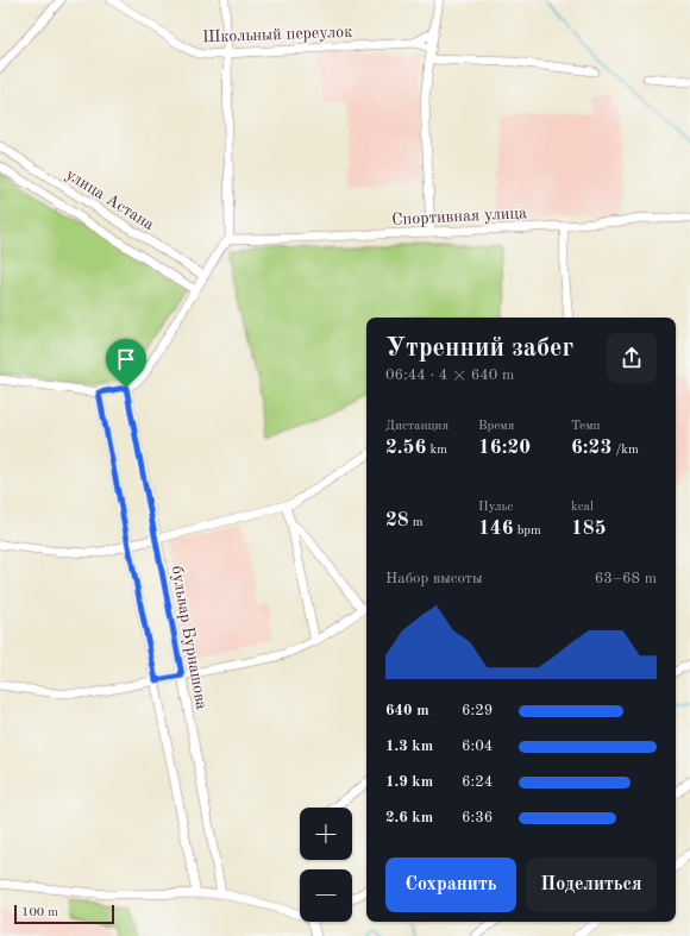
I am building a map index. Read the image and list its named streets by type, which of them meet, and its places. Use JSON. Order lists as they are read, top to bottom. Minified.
{"streets":{"street":["Школьный переулок","улица Астана","Спортивная улица","бульвар Бурнашова"]},"scale_bar":"100 m","page":{"heading":["Утренний забег","06:44 · 4 × 640 m"],"stats":[["Дистанция","2.56 km"],["Время","16:20"],["Темп","6:23 /km"],["28 m"],["Пульс","146 bpm"],["kcal","185"]],"chart":["Набор высоты","63–68 m"],"list":[{"name":"640 m","note":"6:29"},{"name":"1.3 km","note":"6:04"},{"name":"1.9 km","note":"6:24"},{"name":"2.6 km","note":"6:36"}],"map_buttons":["+","−"],"buttons":["Сохранить","Поделиться"],"scale":"100 m"}}
